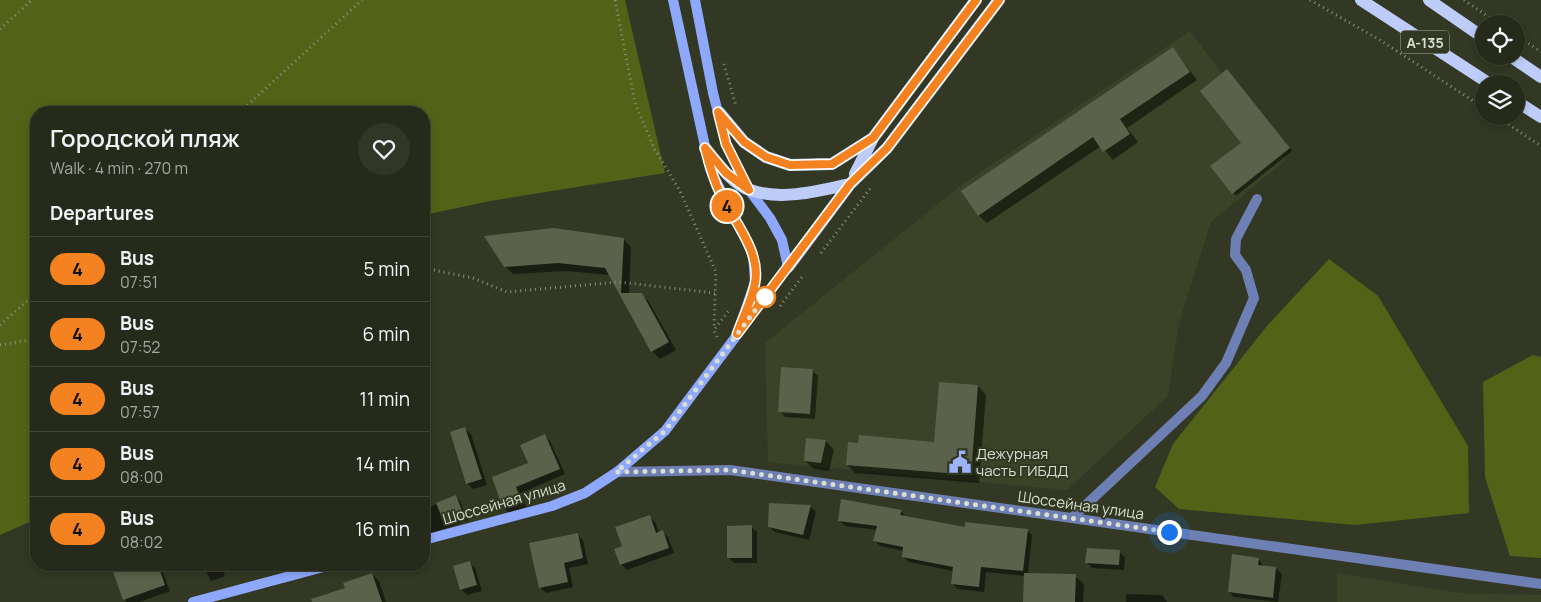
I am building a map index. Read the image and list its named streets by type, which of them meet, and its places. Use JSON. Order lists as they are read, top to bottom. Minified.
{"streets":{"main road":["А-135","Шоссейная улица"]},"places":{"public building":["Дежурная часть ГИБДД"]},"lines":["bus line 4"],"page":{"on_map":"4","heading":[["Городской пляж","Walk · 4 min · 270 m"],"Departures"],"list":[{"mark":"4","name":"Bus","note":"07:51","value":"5 min"},{"mark":"4","name":"Bus","note":"07:52","value":"6 min"},{"mark":"4","name":"Bus","note":"07:57","value":"11 min"},{"mark":"4","name":"Bus","note":"08:00","value":"14 min"},{"mark":"4","name":"Bus","note":"08:02","value":"16 min"}]}}
